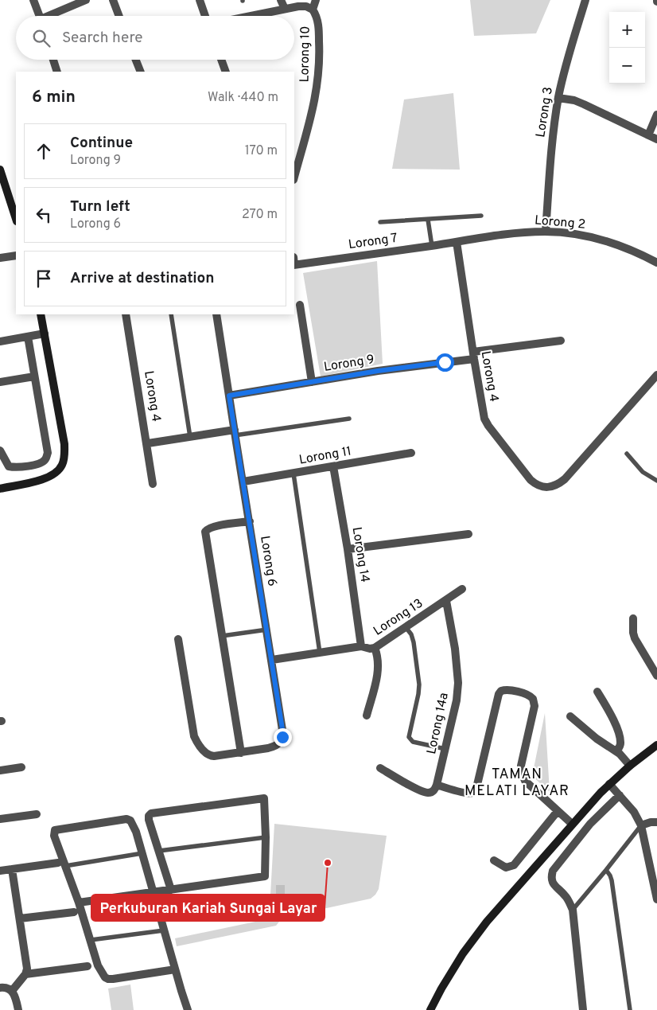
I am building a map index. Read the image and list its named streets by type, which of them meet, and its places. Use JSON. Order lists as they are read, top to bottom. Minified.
{"streets":{"street":["Lorong 10","Lorong 3","Lorong 2","Lorong 7","Lorong 9","Lorong 4","Lorong 11","Lorong 14","Lorong 6","Lorong 13","Lorong 14a"]},"crossings":[["Lorong 3","Lorong 2"],["Lorong 2","Lorong 7"],["Lorong 2","Lorong 4"],["Lorong 7","Lorong 4"],["Lorong 9","Lorong 4"],["Lorong 9","Lorong 6"],["Lorong 11","Lorong 14"],["Lorong 11","Lorong 6"],["Lorong 14","Lorong 13"],["Lorong 6","Lorong 13"],["Lorong 13","Lorong 14a"]],"districts":["TAMAN MELATI LAYAR"],"places":["Perkuburan Kariah Sungai Layar"],"page":{"map_buttons":["+","−"],"search":"Search here","heading":["6 min","Walk · 440 m"],"list":[["Continue","Lorong 9","170 m"],["Turn left","Lorong 6","270 m"],"Arrive at destination"]}}
